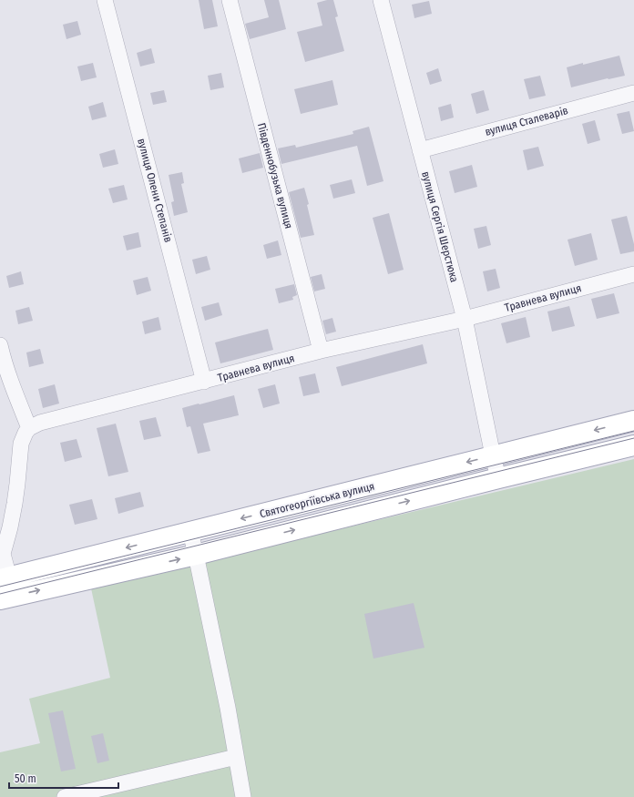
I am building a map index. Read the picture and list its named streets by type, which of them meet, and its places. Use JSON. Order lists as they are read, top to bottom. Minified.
{"streets":{"main road":["Святогеоргіївська вулиця"],"street":["вулиця Сталеварів","Південнобузька вулиця","вулиця Олени Степанів","вулиця Сергія Шерстюка","Травнева вулиця"]},"crossings":[["вулиця Сталеварів","вулиця Сергія Шерстюка"],["Південнобузька вулиця","Травнева вулиця"],["вулиця Олени Степанів","Травнева вулиця"],["вулиця Сергія Шерстюка","Травнева вулиця"],["вулиця Сергія Шерстюка","Святогеоргіївська вулиця"]],"scale_bar":"50 m"}
